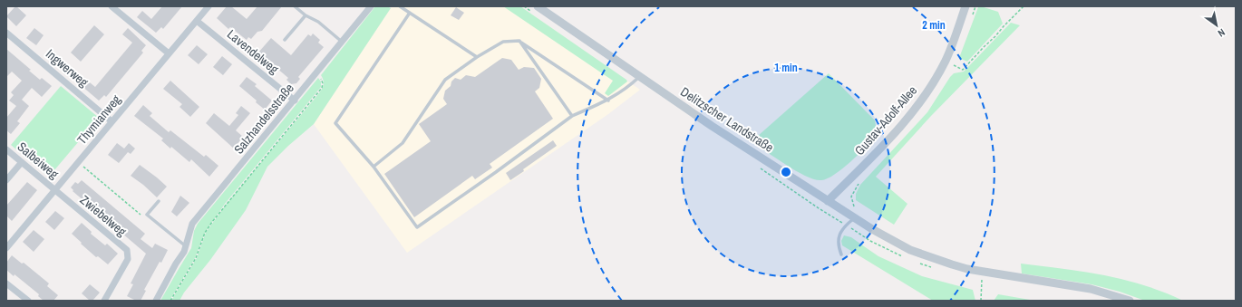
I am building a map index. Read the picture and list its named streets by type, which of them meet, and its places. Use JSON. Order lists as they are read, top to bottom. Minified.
{"streets":{"street":["Lavendelweg","Ingwerweg","Salzhandelsstraße","Thymianweg","Delitzscher Landstraße","Gustav-Adolf-Allee","Salbeiweg","Zwiebelweg"]},"crossings":[["Lavendelweg","Salzhandelsstraße"],["Lavendelweg","Thymianweg"],["Ingwerweg","Thymianweg"],["Thymianweg","Salbeiweg"],["Thymianweg","Zwiebelweg"],["Delitzscher Landstraße","Gustav-Adolf-Allee"],["Salbeiweg","Zwiebelweg"]],"north":"bottom right","rings":["2 min","1 min"]}
